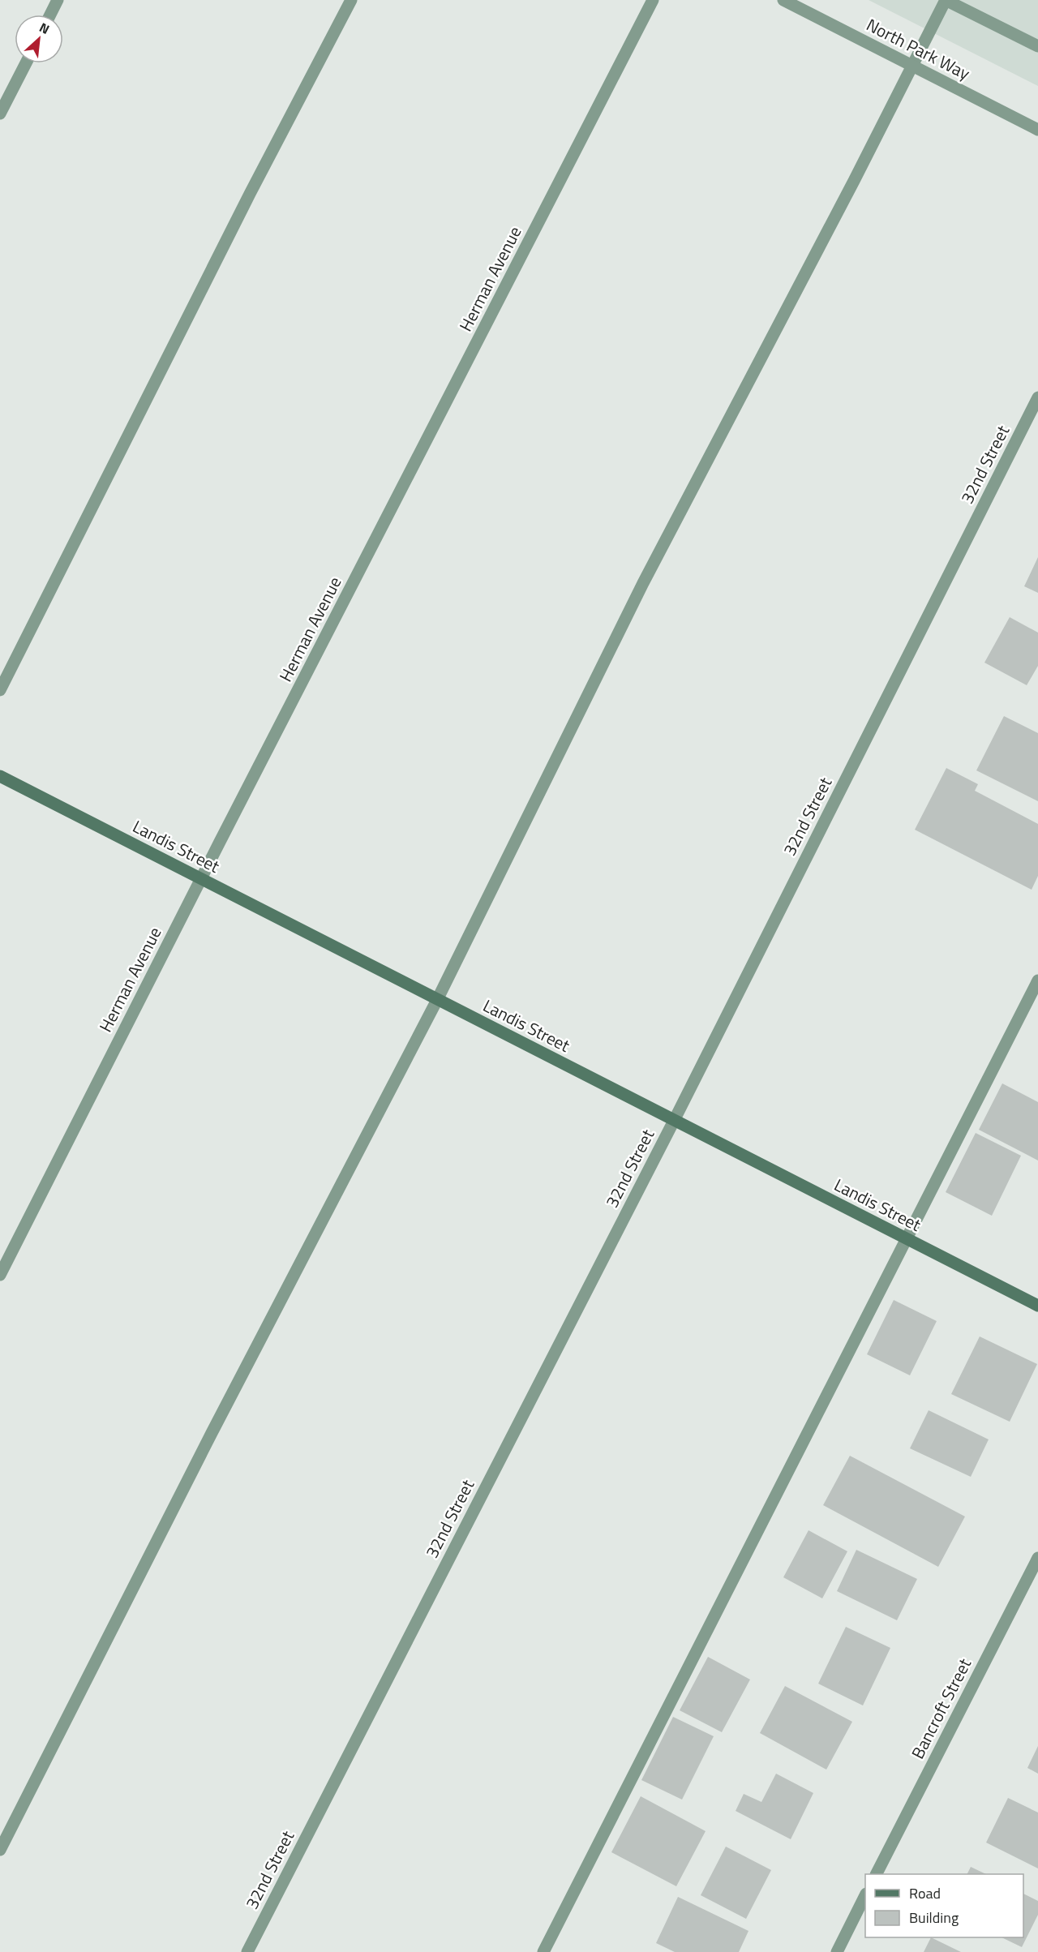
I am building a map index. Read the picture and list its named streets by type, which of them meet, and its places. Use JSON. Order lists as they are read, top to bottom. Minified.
{"streets":{"main road":["Landis Street"],"street":["North Park Way","Herman Avenue","32nd Street","Bancroft Street"]},"crossings":[["Herman Avenue","Landis Street"],["32nd Street","Landis Street"]],"legend":["Road","Building"],"north":"top right"}
